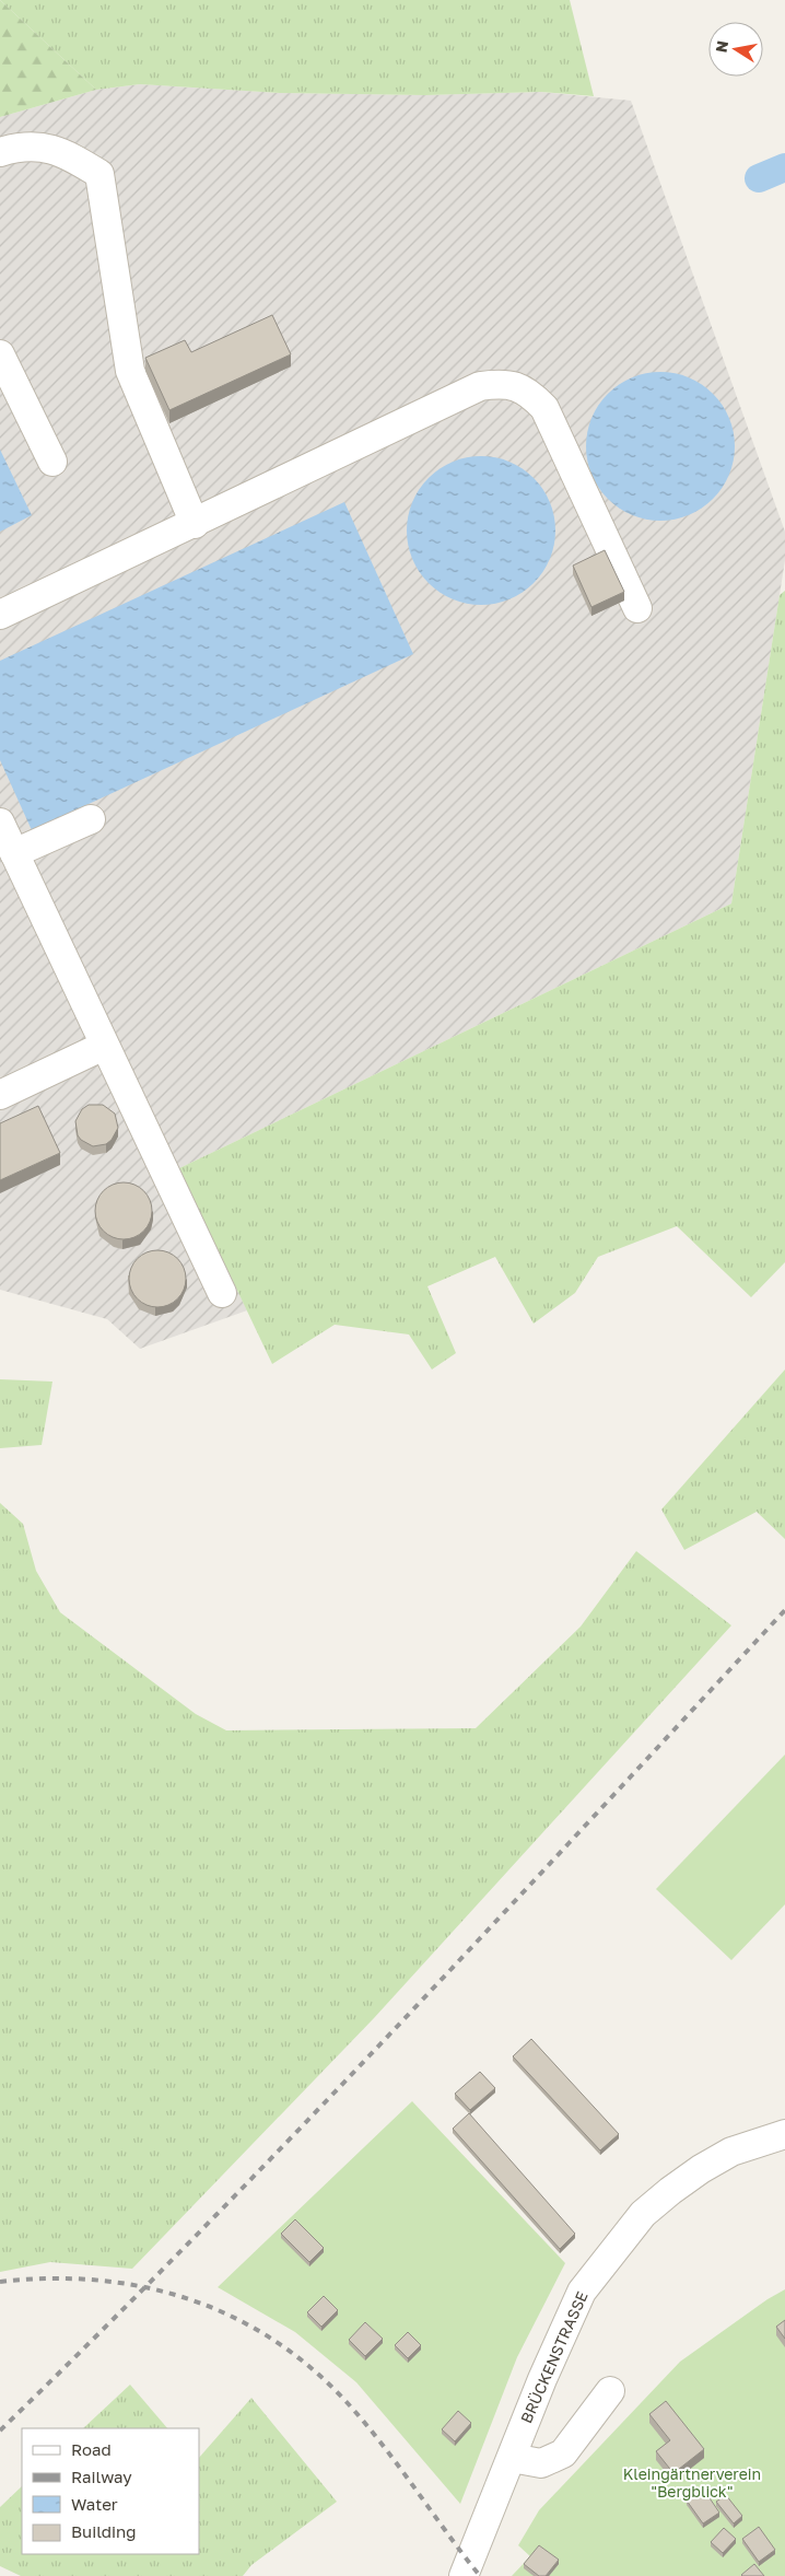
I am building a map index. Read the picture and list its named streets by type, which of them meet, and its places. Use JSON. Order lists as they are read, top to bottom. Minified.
{"streets":{"street":["BRÜCKENSTRASSE"]},"parks":["Kleingärtnerverein \"Bergblick\""],"legend":["Road","Railway","Water","Building"],"north":"left"}
